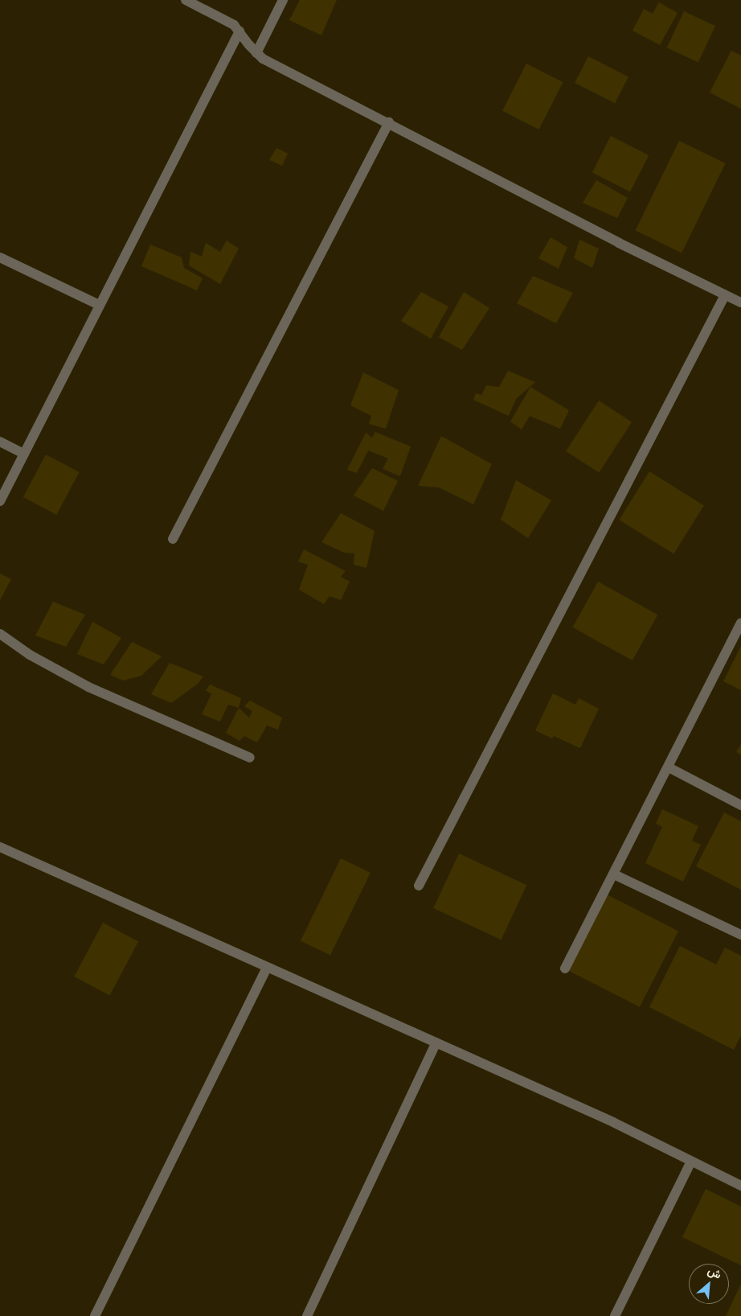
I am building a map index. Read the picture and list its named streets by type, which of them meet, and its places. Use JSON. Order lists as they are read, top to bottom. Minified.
{"north":"top right"}
